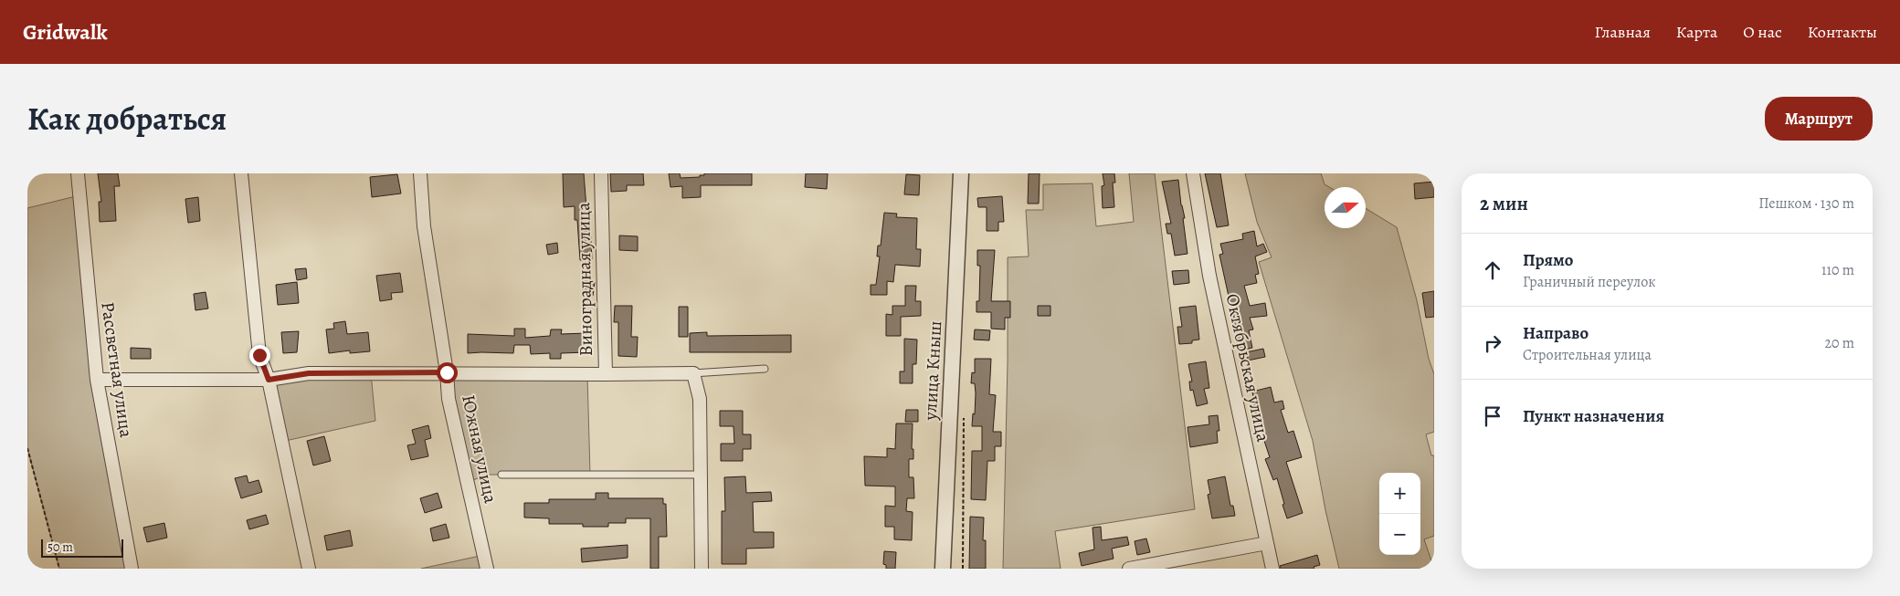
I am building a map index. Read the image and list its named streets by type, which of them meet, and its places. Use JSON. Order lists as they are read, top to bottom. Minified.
{"streets":{"street":["Виноградная улица","Октябрьская улица","Рассветная улица","улица Кныш","Южная улица"]},"scale_bar":"50 m","north":"right","page":{"header":"Gridwalk","nav":["Главная","Карта","О нас","Контакты"],"title":"Как добраться","buttons":"Маршрут","heading":["2 мин","Пешком · 130 m"],"list":[["Прямо","Граничный переулок","110 m"],["Направо","Строительная улица","20 m"],"Пункт назначения"],"map_buttons":["+","−"],"scale":"50 m"}}
